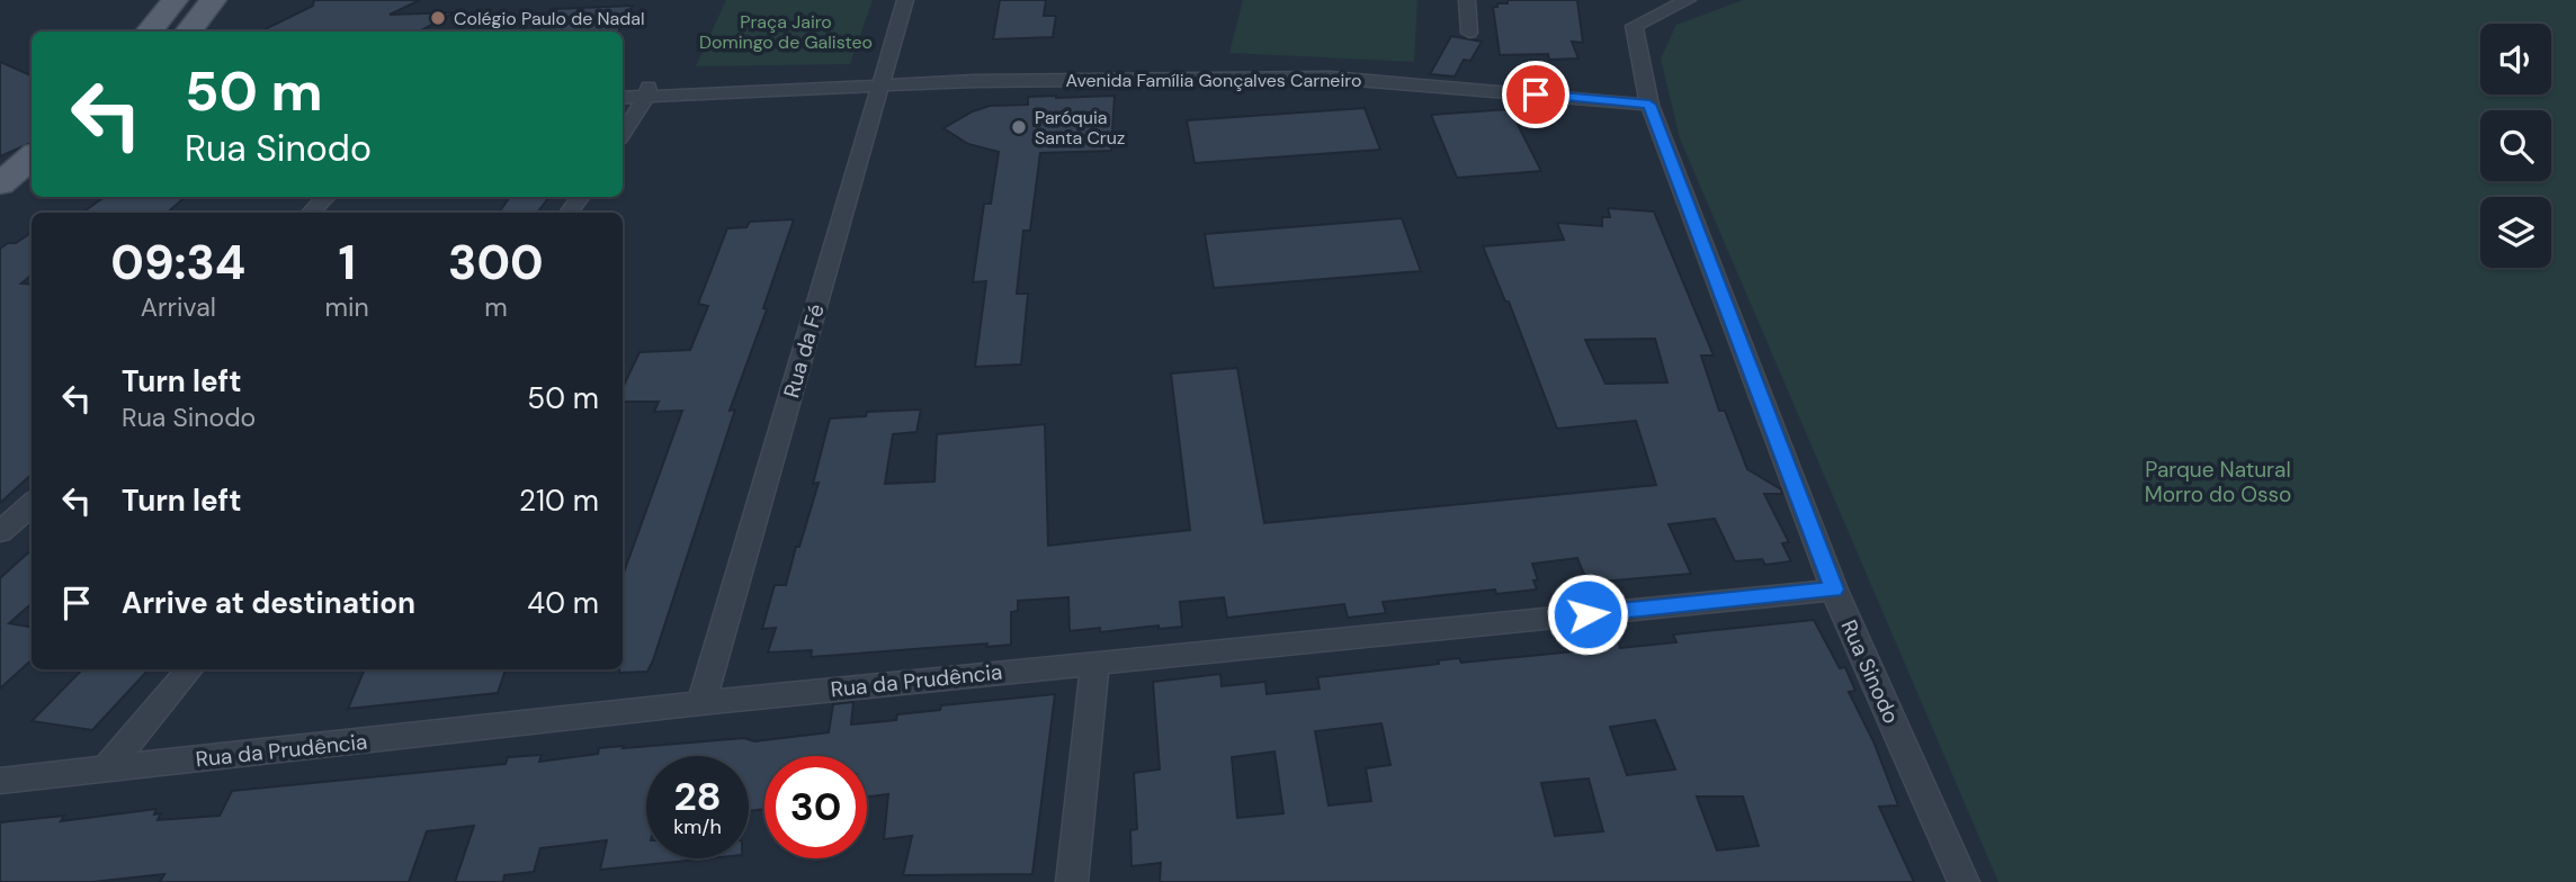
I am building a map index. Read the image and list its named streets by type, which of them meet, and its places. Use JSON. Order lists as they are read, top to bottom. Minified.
{"streets":{"street":["Avenida Família Gonçalves Carneiro","Rua da Fé","Rua Sinodo","Rua da Prudência"]},"crossings":[["Avenida Família Gonçalves Carneiro","Rua da Fé"],["Avenida Família Gonçalves Carneiro","Rua Sinodo"],["Rua da Fé","Rua da Prudência"],["Rua Sinodo","Rua da Prudência"]],"parks":["Praça Jairo Domingo de Galisteo","Parque Natural Morro do Osso"],"places":["Colégio Paulo de Nadal","Paróquia Santa Cruz"],"page":{"turn":["50 m","Rua Sinodo"],"eta":["09:34","Arrival","1","min","300","m"],"list":[{"name":"Turn left","note":"Rua Sinodo","value":"50 m"},{"name":"Turn left","value":"210 m"},{"name":"Arrive at destination","value":"40 m"}],"speed":"28 km/h","limit":"30"}}
